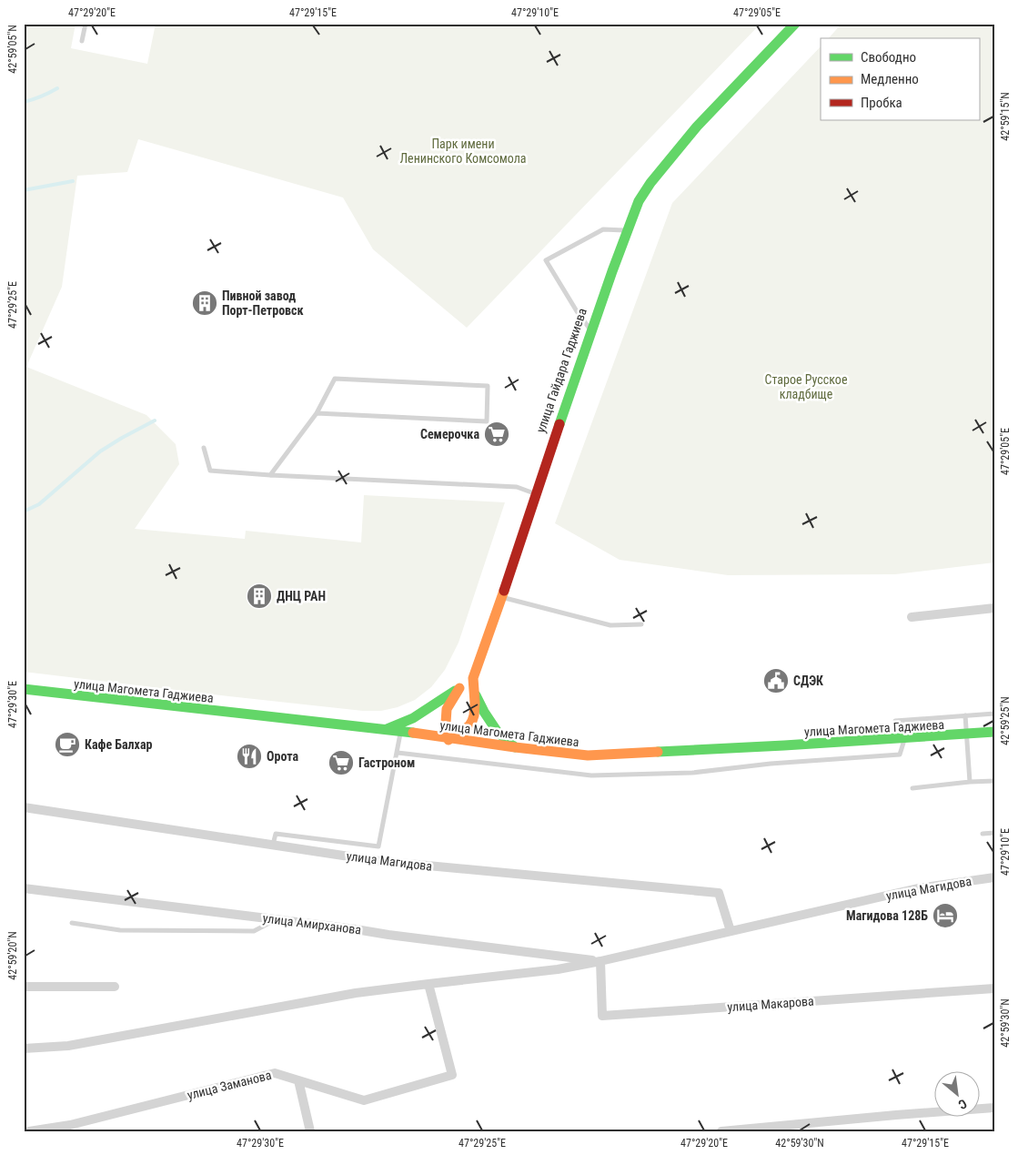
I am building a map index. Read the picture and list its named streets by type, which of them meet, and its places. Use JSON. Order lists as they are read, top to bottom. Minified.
{"streets":{"main road":["улица Гайдара Гаджиева","улица Магомета Гаджиева"],"street":["улица Магидова","улица Амирханова","улица Макарова","улица Заманова"]},"crossings":[["улица Гайдара Гаджиева","улица Магомета Гаджиева"],["улица Магидова","улица Амирханова"],["улица Магидова","улица Макарова"],["улица Магидова","улица Заманова"],["улица Амирханова","улица Макарова"]],"parks":["Парк имени Ленинского Комсомола","Старое Русское кладбище"],"places":{"building":["Пивной завод Порт-Петровск","ДНЦ РАН"],"supermarket":["Семерочка","Гастроном"],"public building":["СДЭК"],"cafe":["Кафе Балхар"],"restaurant":["Орота"],"hotel":["Магидова 128Б"]},"legend":["Свободно","Медленно","Пробка"],"north":"bottom right","coordinates":["47°29'20\"E","47°29'15\"E","47°29'10\"E","47°29'05\"E","42°59'05\"N","42°59'15\"N","47°29'25\"E","47°29'30\"E","42°59'25\"N","42°59'20\"N","42°59'30\"N"]}
